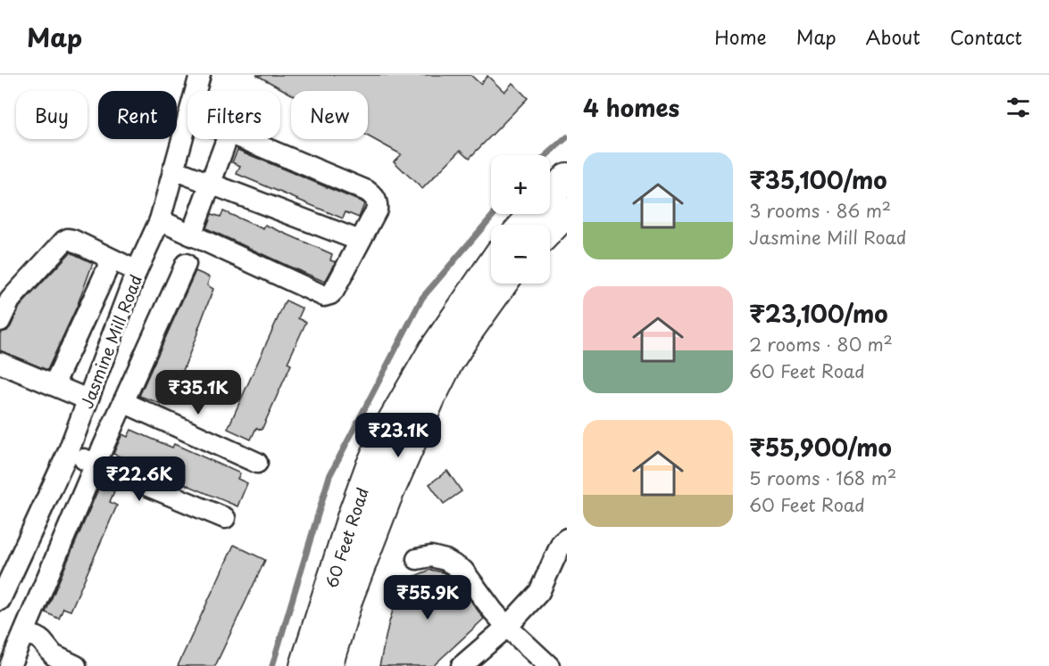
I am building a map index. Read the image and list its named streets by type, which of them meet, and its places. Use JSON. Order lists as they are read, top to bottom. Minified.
{"streets":{"main road":["60 Feet Road"],"street":["Jasmine Mill Road"]},"page":{"header":"Map","nav":["Home","Map","About","Contact"],"heading":"4 homes","chip":["Buy","Rent","Filters","New"],"list":[{"name":"₹35,100/mo","note":"3 rooms · 86 m² · Jasmine Mill Road"},{"name":"₹23,100/mo","note":"2 rooms · 80 m² · 60 Feet Road"},{"name":"₹55,900/mo","note":"5 rooms · 168 m² · 60 Feet Road"}],"map_buttons":["+","−"],"price":["₹35.1K","₹23.1K","₹22.6K","₹55.9K"]}}
